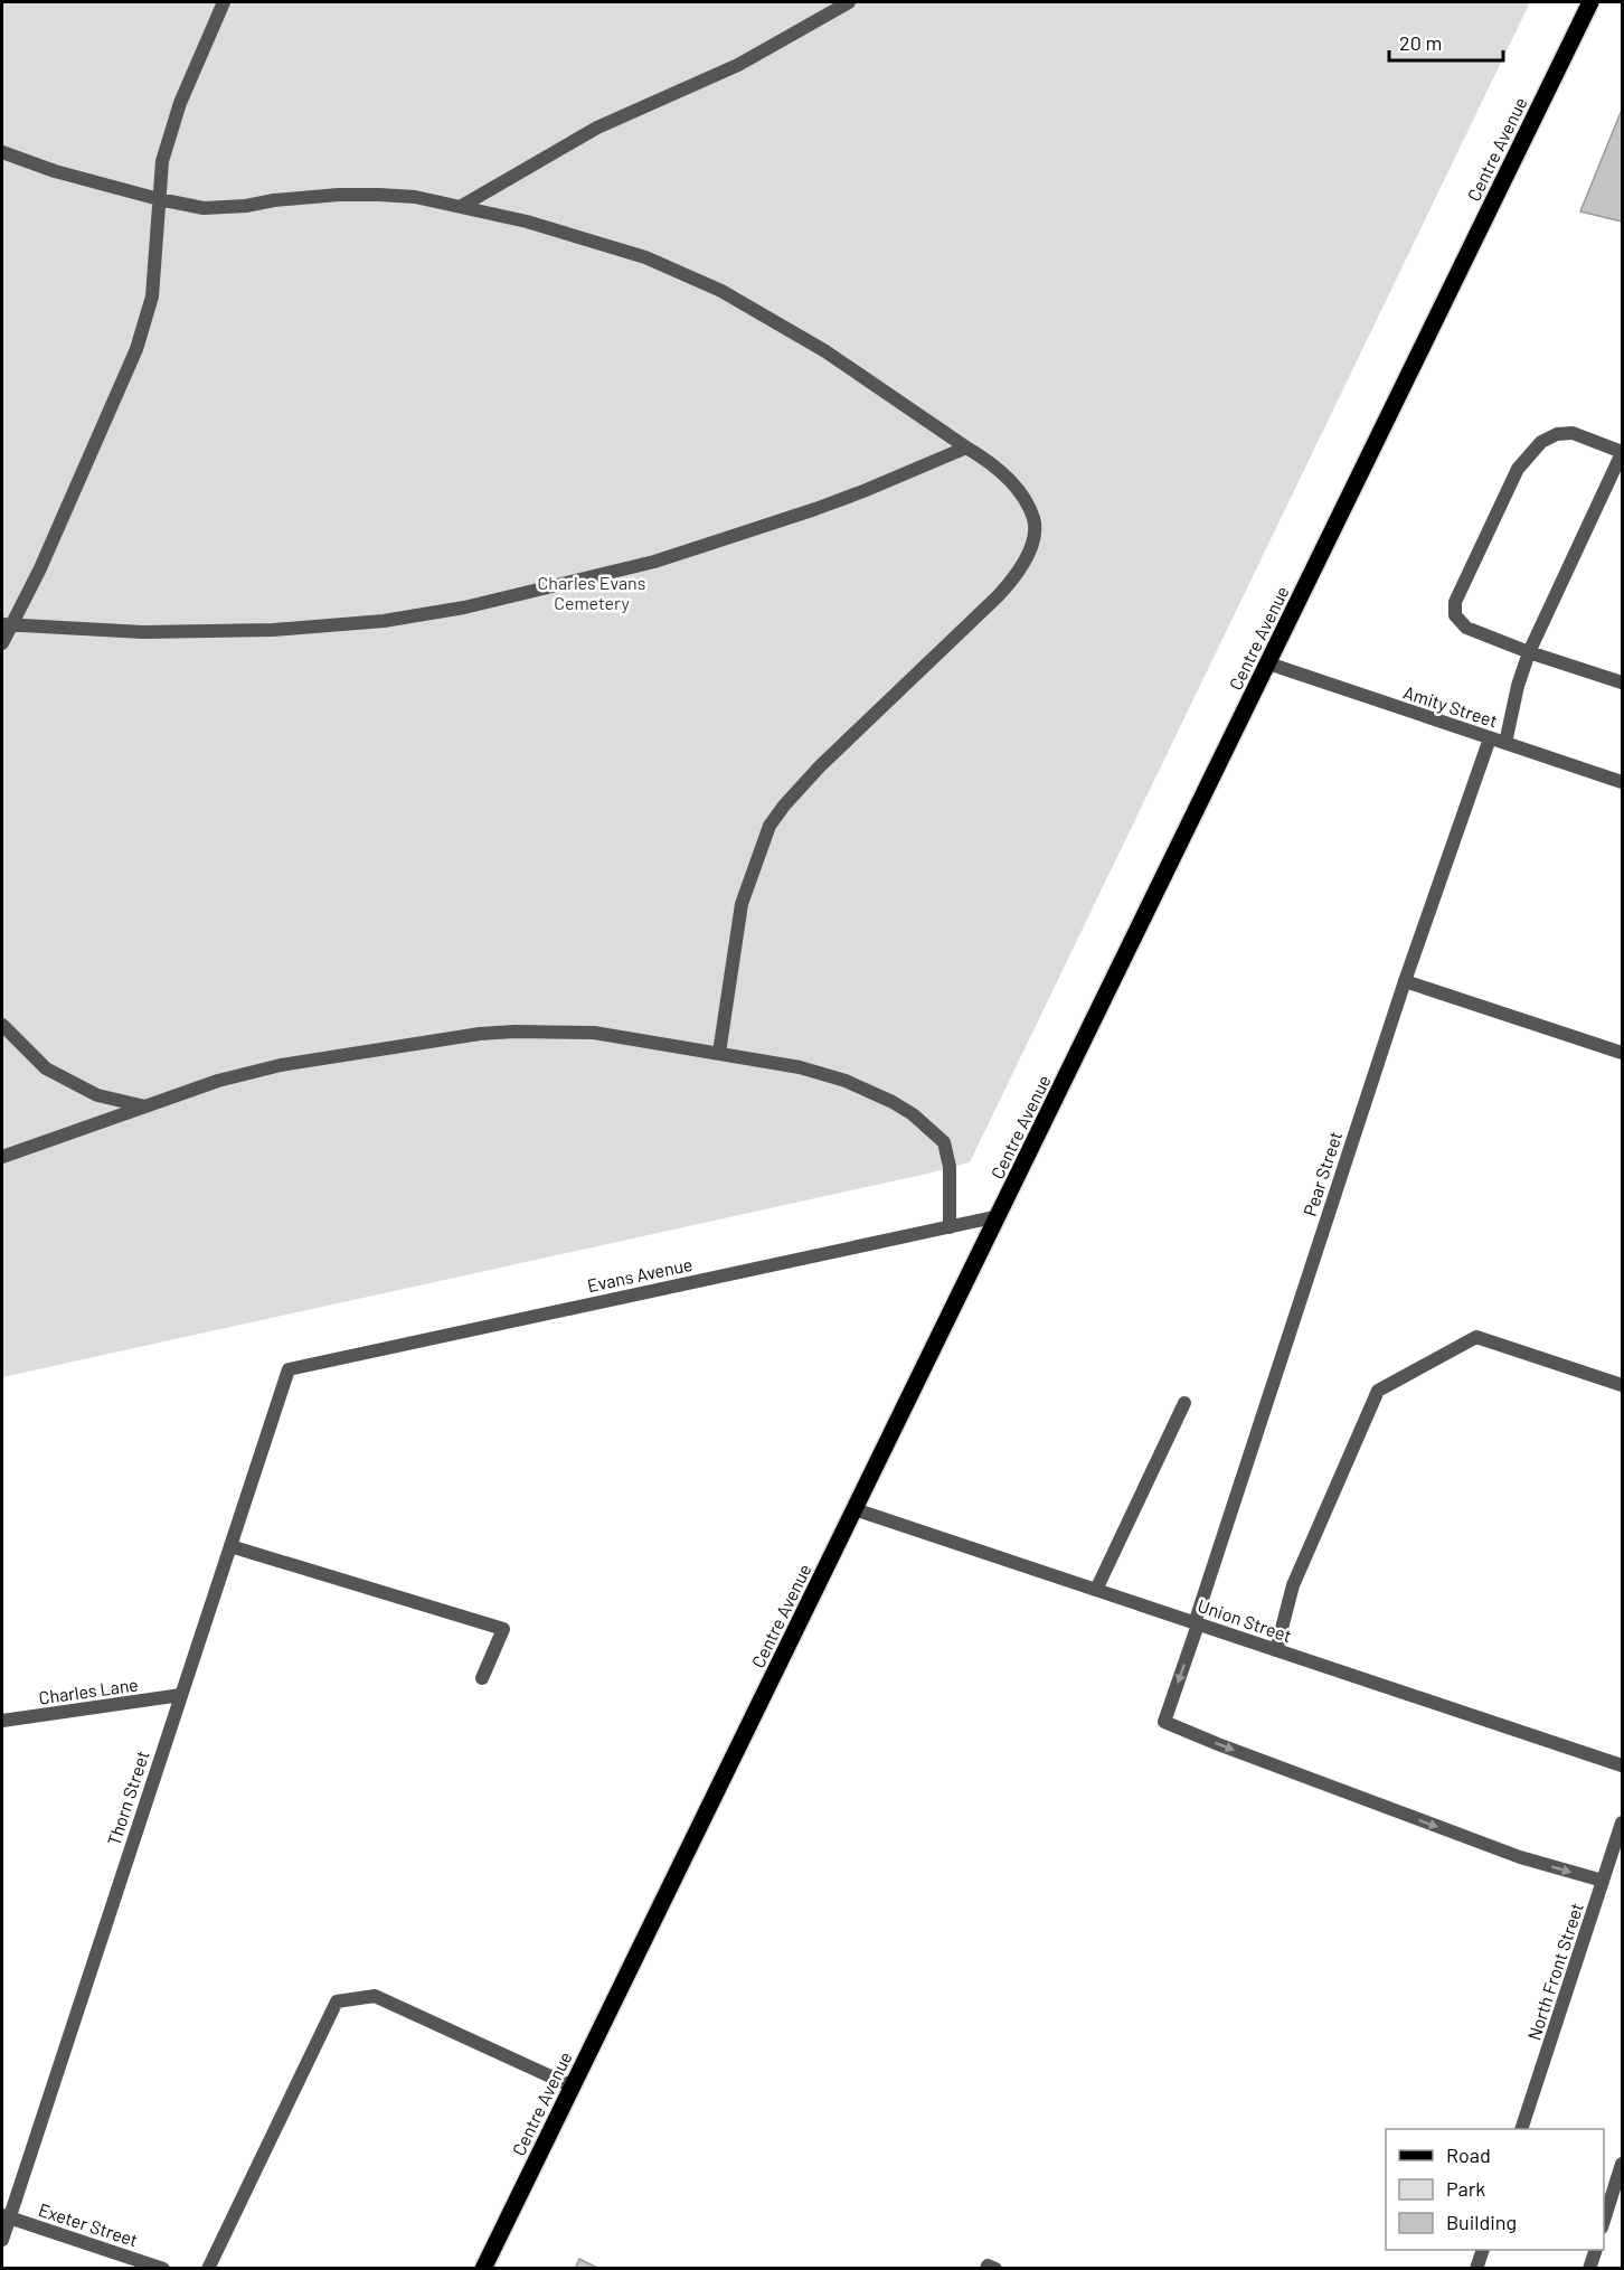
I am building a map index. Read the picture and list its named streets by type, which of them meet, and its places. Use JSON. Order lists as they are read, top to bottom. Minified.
{"streets":{"main road":["Centre Avenue"],"street":["Amity Street","Pear Street","Evans Avenue","Union Street","Charles Lane","Thorn Street","North Front Street","Exeter Street"]},"crossings":[["Centre Avenue","Amity Street"],["Centre Avenue","Evans Avenue"],["Centre Avenue","Union Street"],["Amity Street","Pear Street"],["Pear Street","Union Street"],["Pear Street","North Front Street"],["Evans Avenue","Thorn Street"],["Charles Lane","Thorn Street"],["Thorn Street","Exeter Street"]],"parks":["Charles Evans Cemetery"],"legend":["Road","Park","Building"],"scale_bar":"20 m"}
